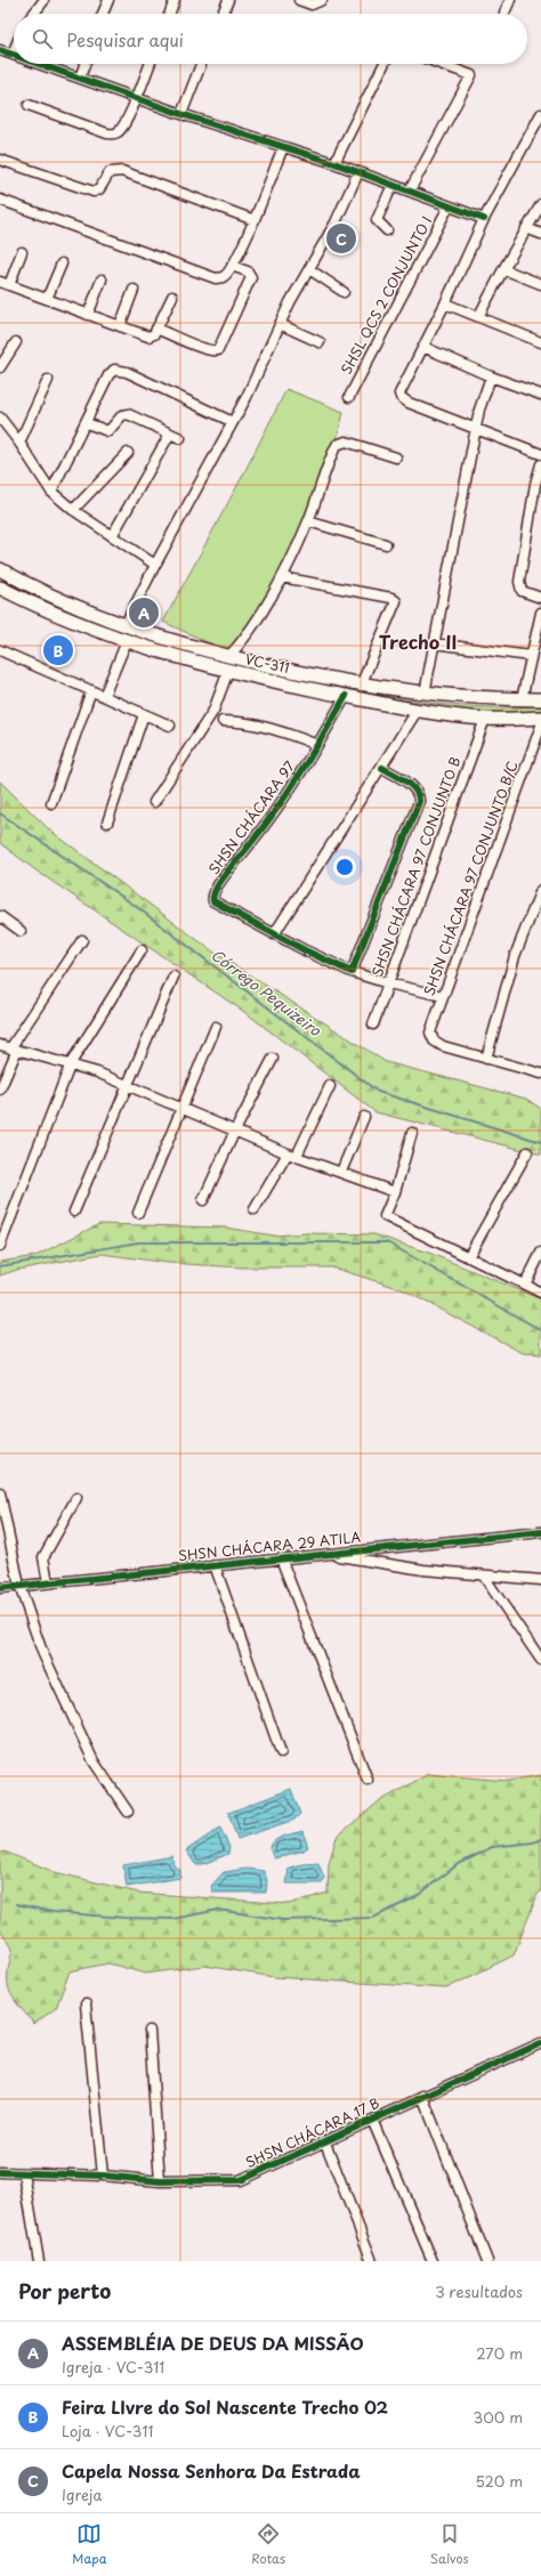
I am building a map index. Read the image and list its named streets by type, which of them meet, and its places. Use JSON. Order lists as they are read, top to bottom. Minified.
{"streets":{"main road":["VC-311"],"street":["SHSL QCS 2 CONJUNTO I","SHSN CHÁCARA 97","SHSN CHÁCARA 97 CONJUNTO B","SHSN CHÁCARA 97 CONJUNTO B/C","SHSN CHÁCARA 29 ATILA","SHSN CHÁCARA 17 B"]},"crossings":[["VC-311","SHSN CHÁCARA 97"],["VC-311","SHSN CHÁCARA 97 CONJUNTO B"],["SHSN CHÁCARA 97","SHSN CHÁCARA 97 CONJUNTO B"],["SHSN CHÁCARA 97","SHSN CHÁCARA 97 CONJUNTO B/C"]],"districts":["Trecho II"],"water":["Córrego Pequizeiro"],"page":{"search":"Pesquisar aqui","pins":["C","A","B"],"heading":["Por perto","3 resultados"],"list":[{"mark":"A","name":"ASSEMBLÉIA DE DEUS DA MISSÃO","note":"Igreja · VC-311","value":"270 m"},{"mark":"B","name":"Feira LIvre do Sol Nascente Trecho 02","note":"Loja · VC-311","value":"300 m"},{"mark":"C","name":"Capela Nossa Senhora Da Estrada","note":"Igreja","value":"520 m"}],"nav":["Mapa","Rotas","Salvos"]}}
